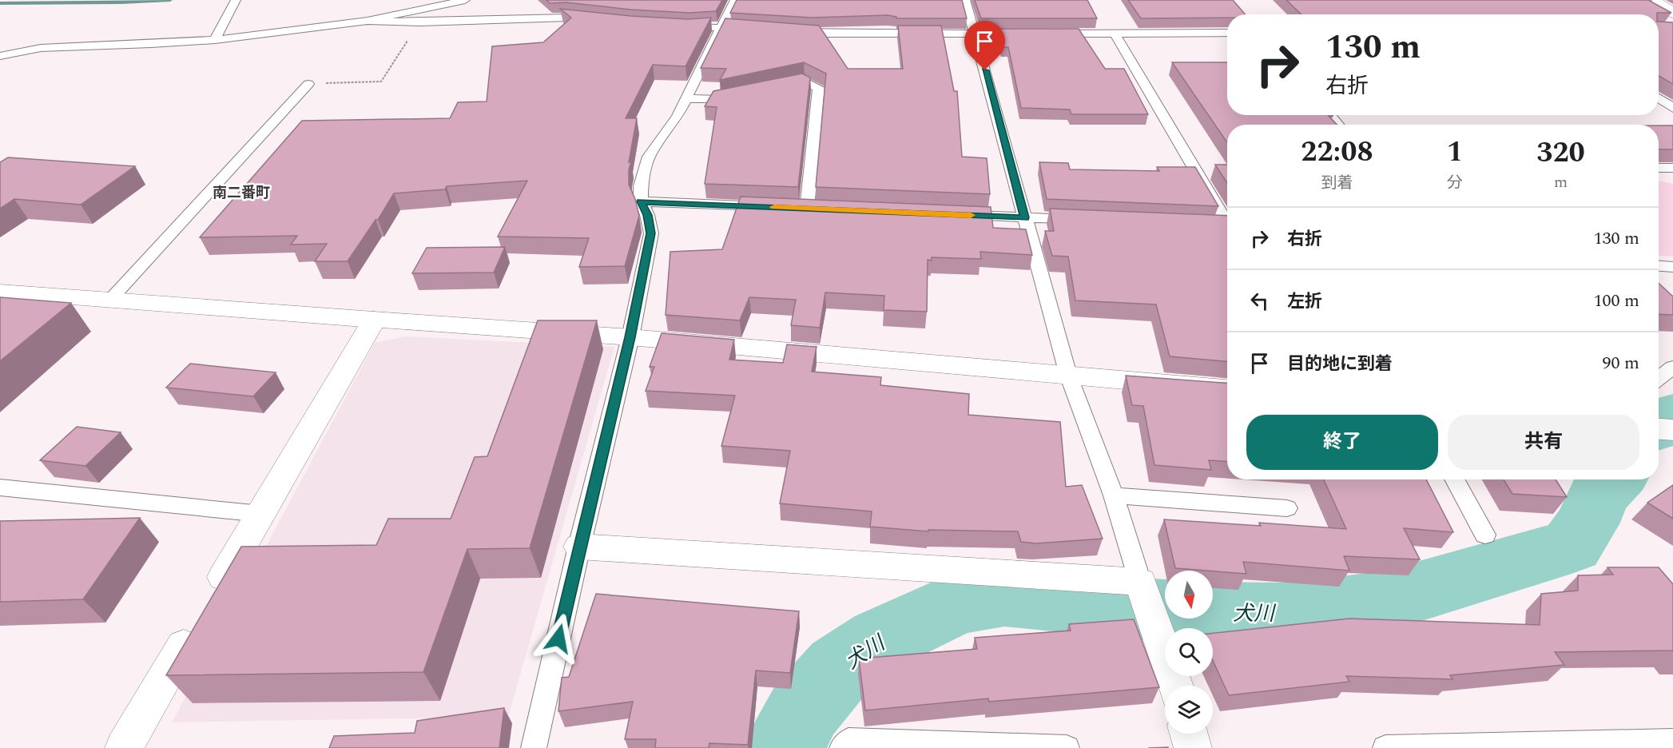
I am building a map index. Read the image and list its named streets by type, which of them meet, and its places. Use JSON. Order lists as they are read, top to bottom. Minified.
{"districts":["南二番町"],"water":["犬川"],"north":"bottom","page":{"turn":["130 m","右折"],"eta":["22:08","到着","1","分","320","m"],"list":[{"name":"右折","value":"130 m"},{"name":"左折","value":"100 m"},{"name":"目的地に到着","value":"90 m"}],"buttons":["終了","共有"]}}
